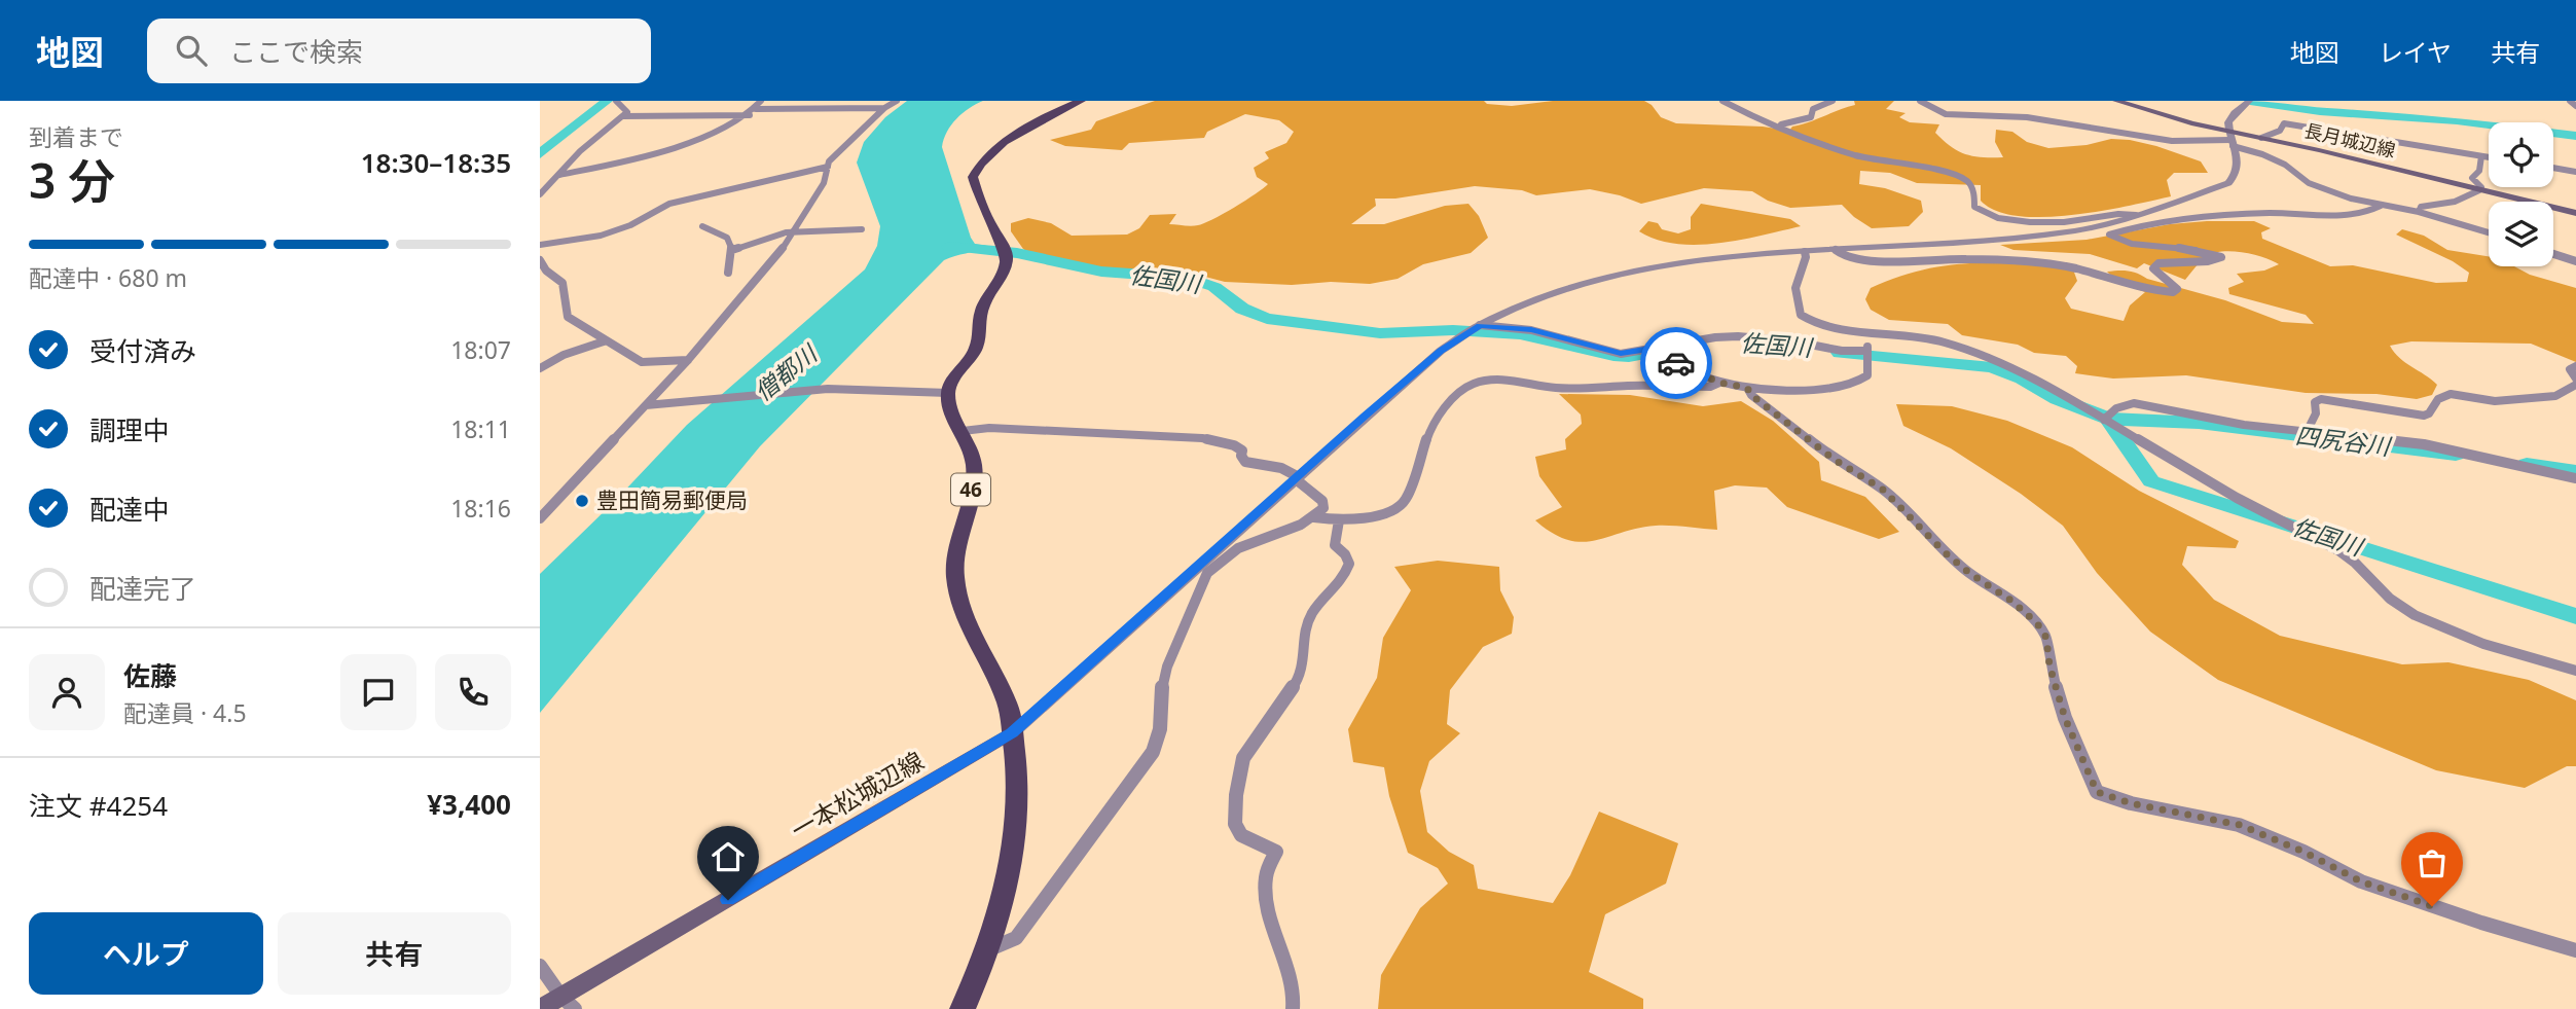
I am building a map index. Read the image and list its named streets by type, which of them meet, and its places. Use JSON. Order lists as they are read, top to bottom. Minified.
{"streets":{"main road":["長月城辺線","46","一本松城辺線"]},"crossings":[["46","一本松城辺線"]],"water":["佐国川","僧都川","四尻谷川"],"places":["豊田簡易郵便局"],"page":{"header":"地図","search":"ここで検索","nav":["地図","レイヤ","共有"],"heading":["3 分","到着まで","18:30–18:35"],"panel":["佐藤","配達員 · 4.5","注文 #4254","¥3,400"],"bar":"配達中 · 680 m","list":[["受付済み","18:07"],["調理中","18:11"],["配達中","18:16"],"配達完了"],"buttons":["ヘルプ","共有"]}}
